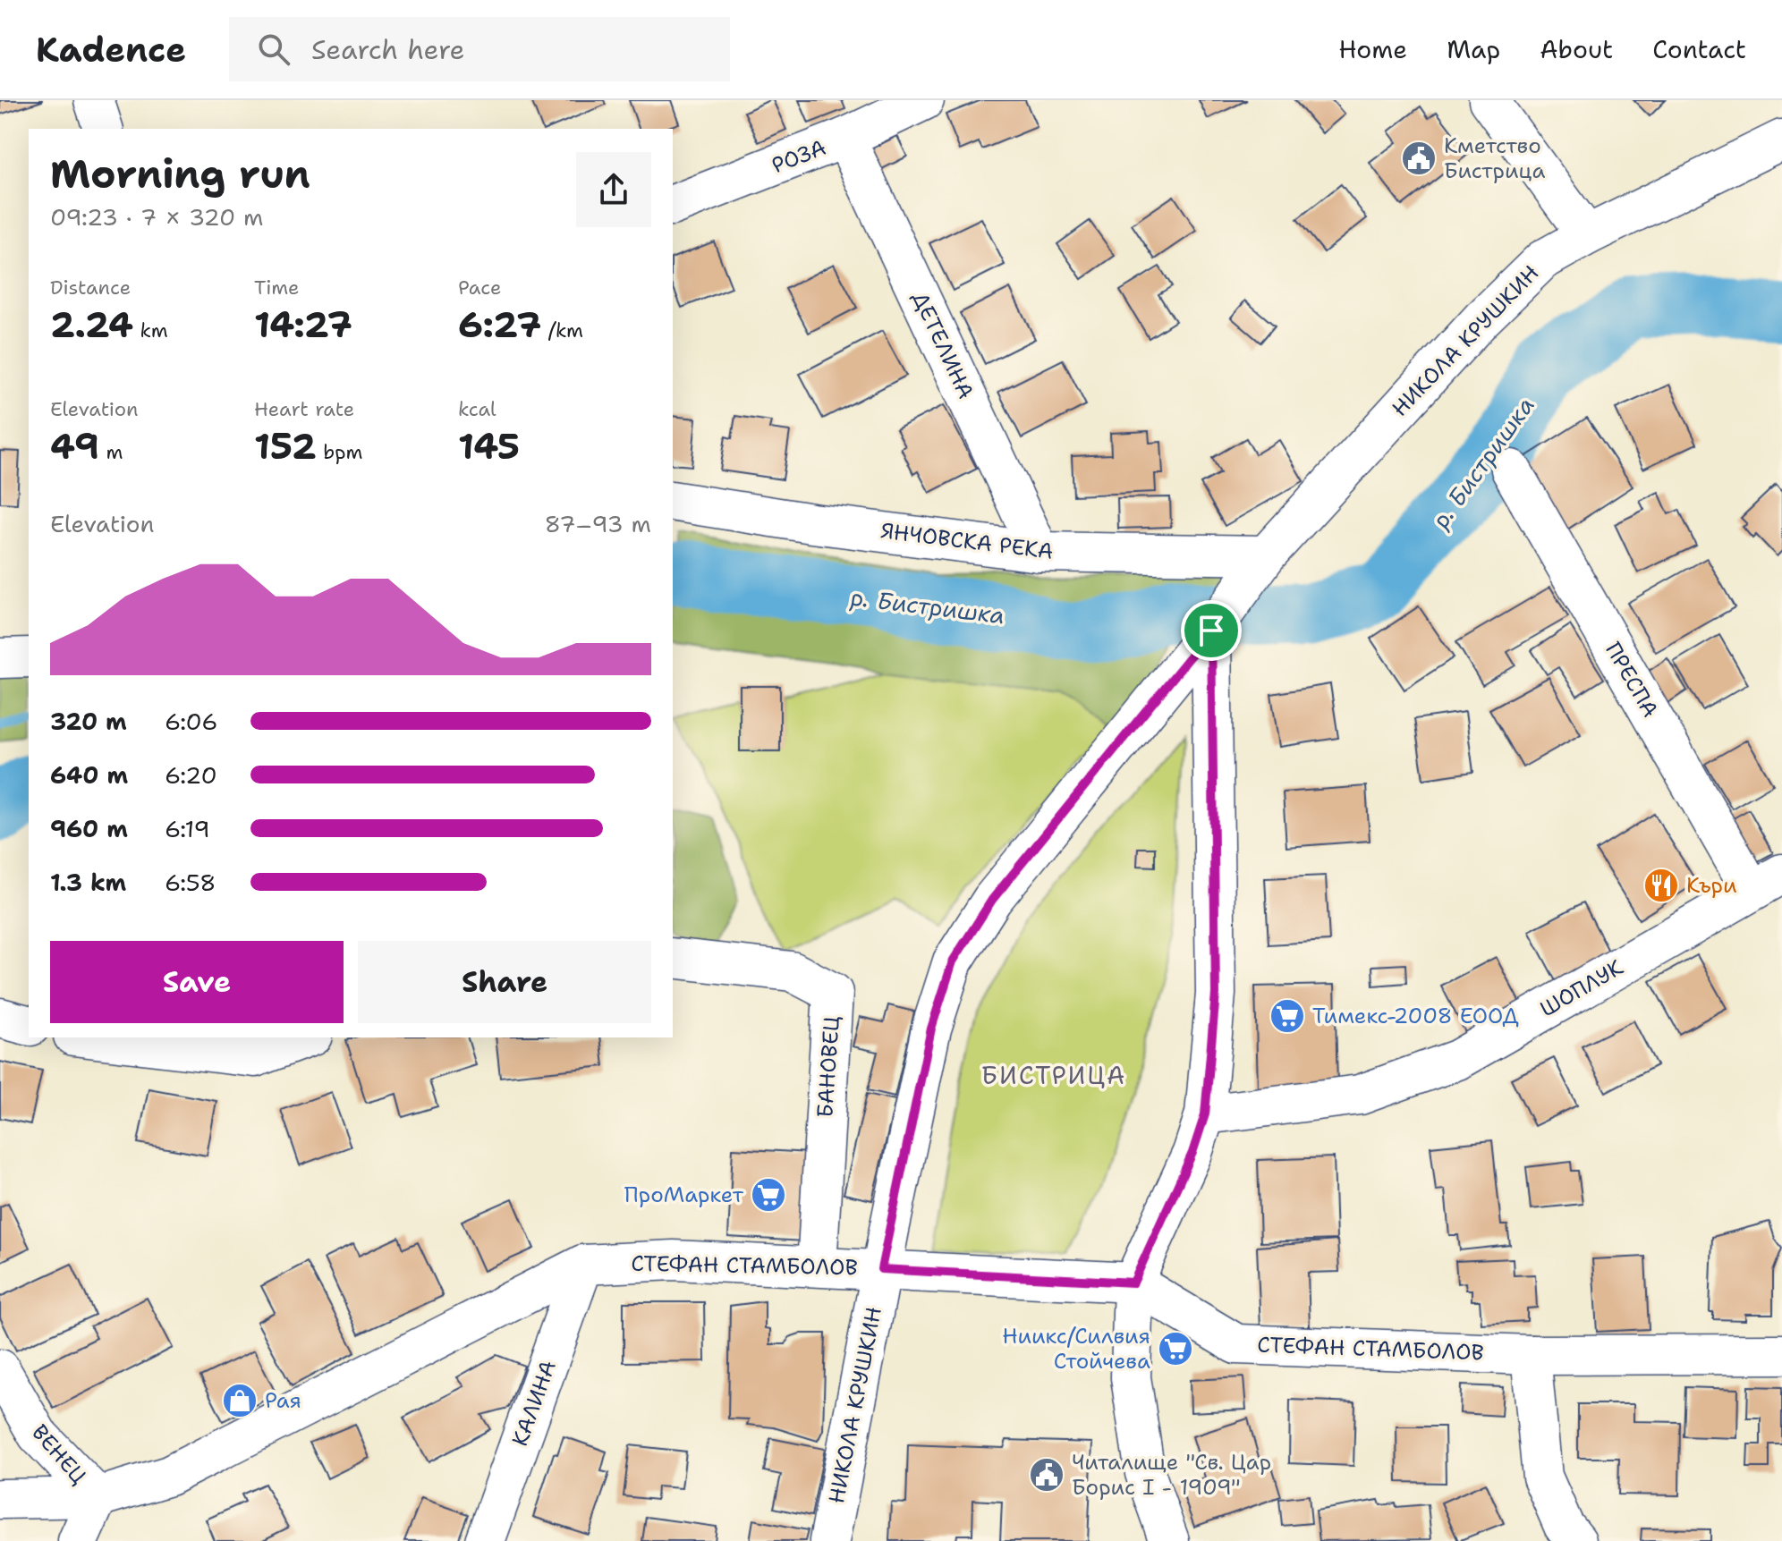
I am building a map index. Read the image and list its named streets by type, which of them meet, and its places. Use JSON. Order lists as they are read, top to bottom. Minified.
{"streets":{"street":["РОЗА","НИКОЛА КРУШКИН","ДЕТЕЛИНА","ЯНЧОВСКА РЕКА","ПРЕСПА","ШОПЛУК","БАНОВЕЦ","СТЕФАН СТАМБОЛОВ","КАЛИНА","ВЕНЕЦ"]},"crossings":[["РОЗА","ДЕТЕЛИНА"],["НИКОЛА КРУШКИН","ЯНЧОВСКА РЕКА"],["НИКОЛА КРУШКИН","СТЕФАН СТАМБОЛОВ"],["ДЕТЕЛИНА","ЯНЧОВСКА РЕКА"],["ПРЕСПА","ШОПЛУК"],["БАНОВЕЦ","СТЕФАН СТАМБОЛОВ"],["СТЕФАН СТАМБОЛОВ","КАЛИНА"],["СТЕФАН СТАМБОЛОВ","ВЕНЕЦ"]],"districts":["БИСТРИЦА"],"water":["р. Бистришка"],"places":{"public building":["Кметство Бистрица","Читалище \"Св. Цар Борис I - 1909\""],"restaurant":["Къри"],"supermarket":["Тимекс-2008 ЕООД","ПроМаркет","Ниикс/Силвия Стойчева"],"shop":["Рая"]},"page":{"header":"Kadence","search":"Search here","nav":["Home","Map","About","Contact"],"heading":["Morning run","09:23 · 7 × 320 m"],"stats":[["Distance","2.24 km"],["Time","14:27"],["Pace","6:27 /km"],["Elevation","49 m"],["Heart rate","152 bpm"],["kcal","145"]],"chart":["Elevation","87–93 m"],"list":[{"name":"320 m","note":"6:06"},{"name":"640 m","note":"6:20"},{"name":"960 m","note":"6:19"},{"name":"1.3 km","note":"6:58"}],"buttons":["Save","Share"]}}
